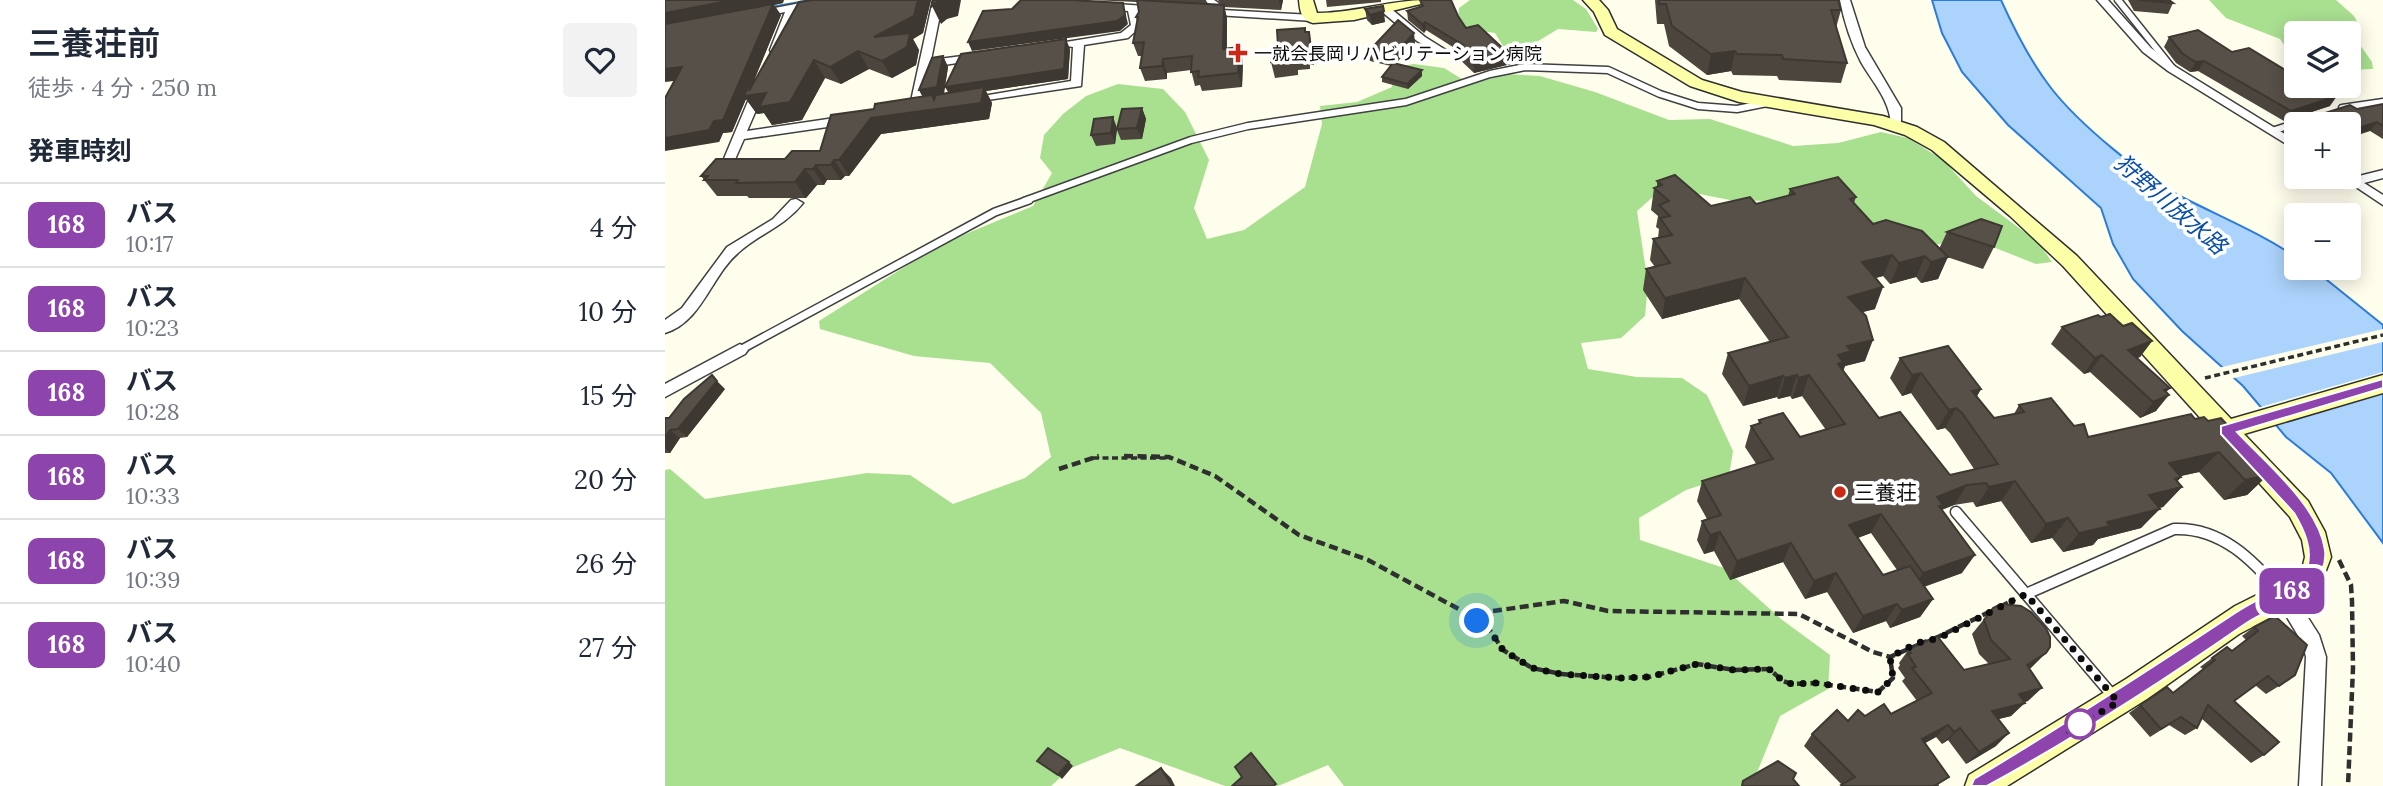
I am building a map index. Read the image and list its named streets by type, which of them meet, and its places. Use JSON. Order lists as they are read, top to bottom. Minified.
{"water":["狩野川放水路"],"places":{"health":["一就会長岡リハビリテーション病院"],"other":["三養荘"]},"lines":["bus line 168"],"page":{"heading":[["三養荘前","徒歩 · 4 分 · 250 m"],"発車時刻"],"on_map":"168","map_buttons":["+","−"],"list":[{"mark":"168","name":"バス","note":"10:17","value":"4 分"},{"mark":"168","name":"バス","note":"10:23","value":"10 分"},{"mark":"168","name":"バス","note":"10:28","value":"15 分"},{"mark":"168","name":"バス","note":"10:33","value":"20 分"},{"mark":"168","name":"バス","note":"10:39","value":"26 分"},{"mark":"168","name":"バス","note":"10:40","value":"27 分"}]}}
